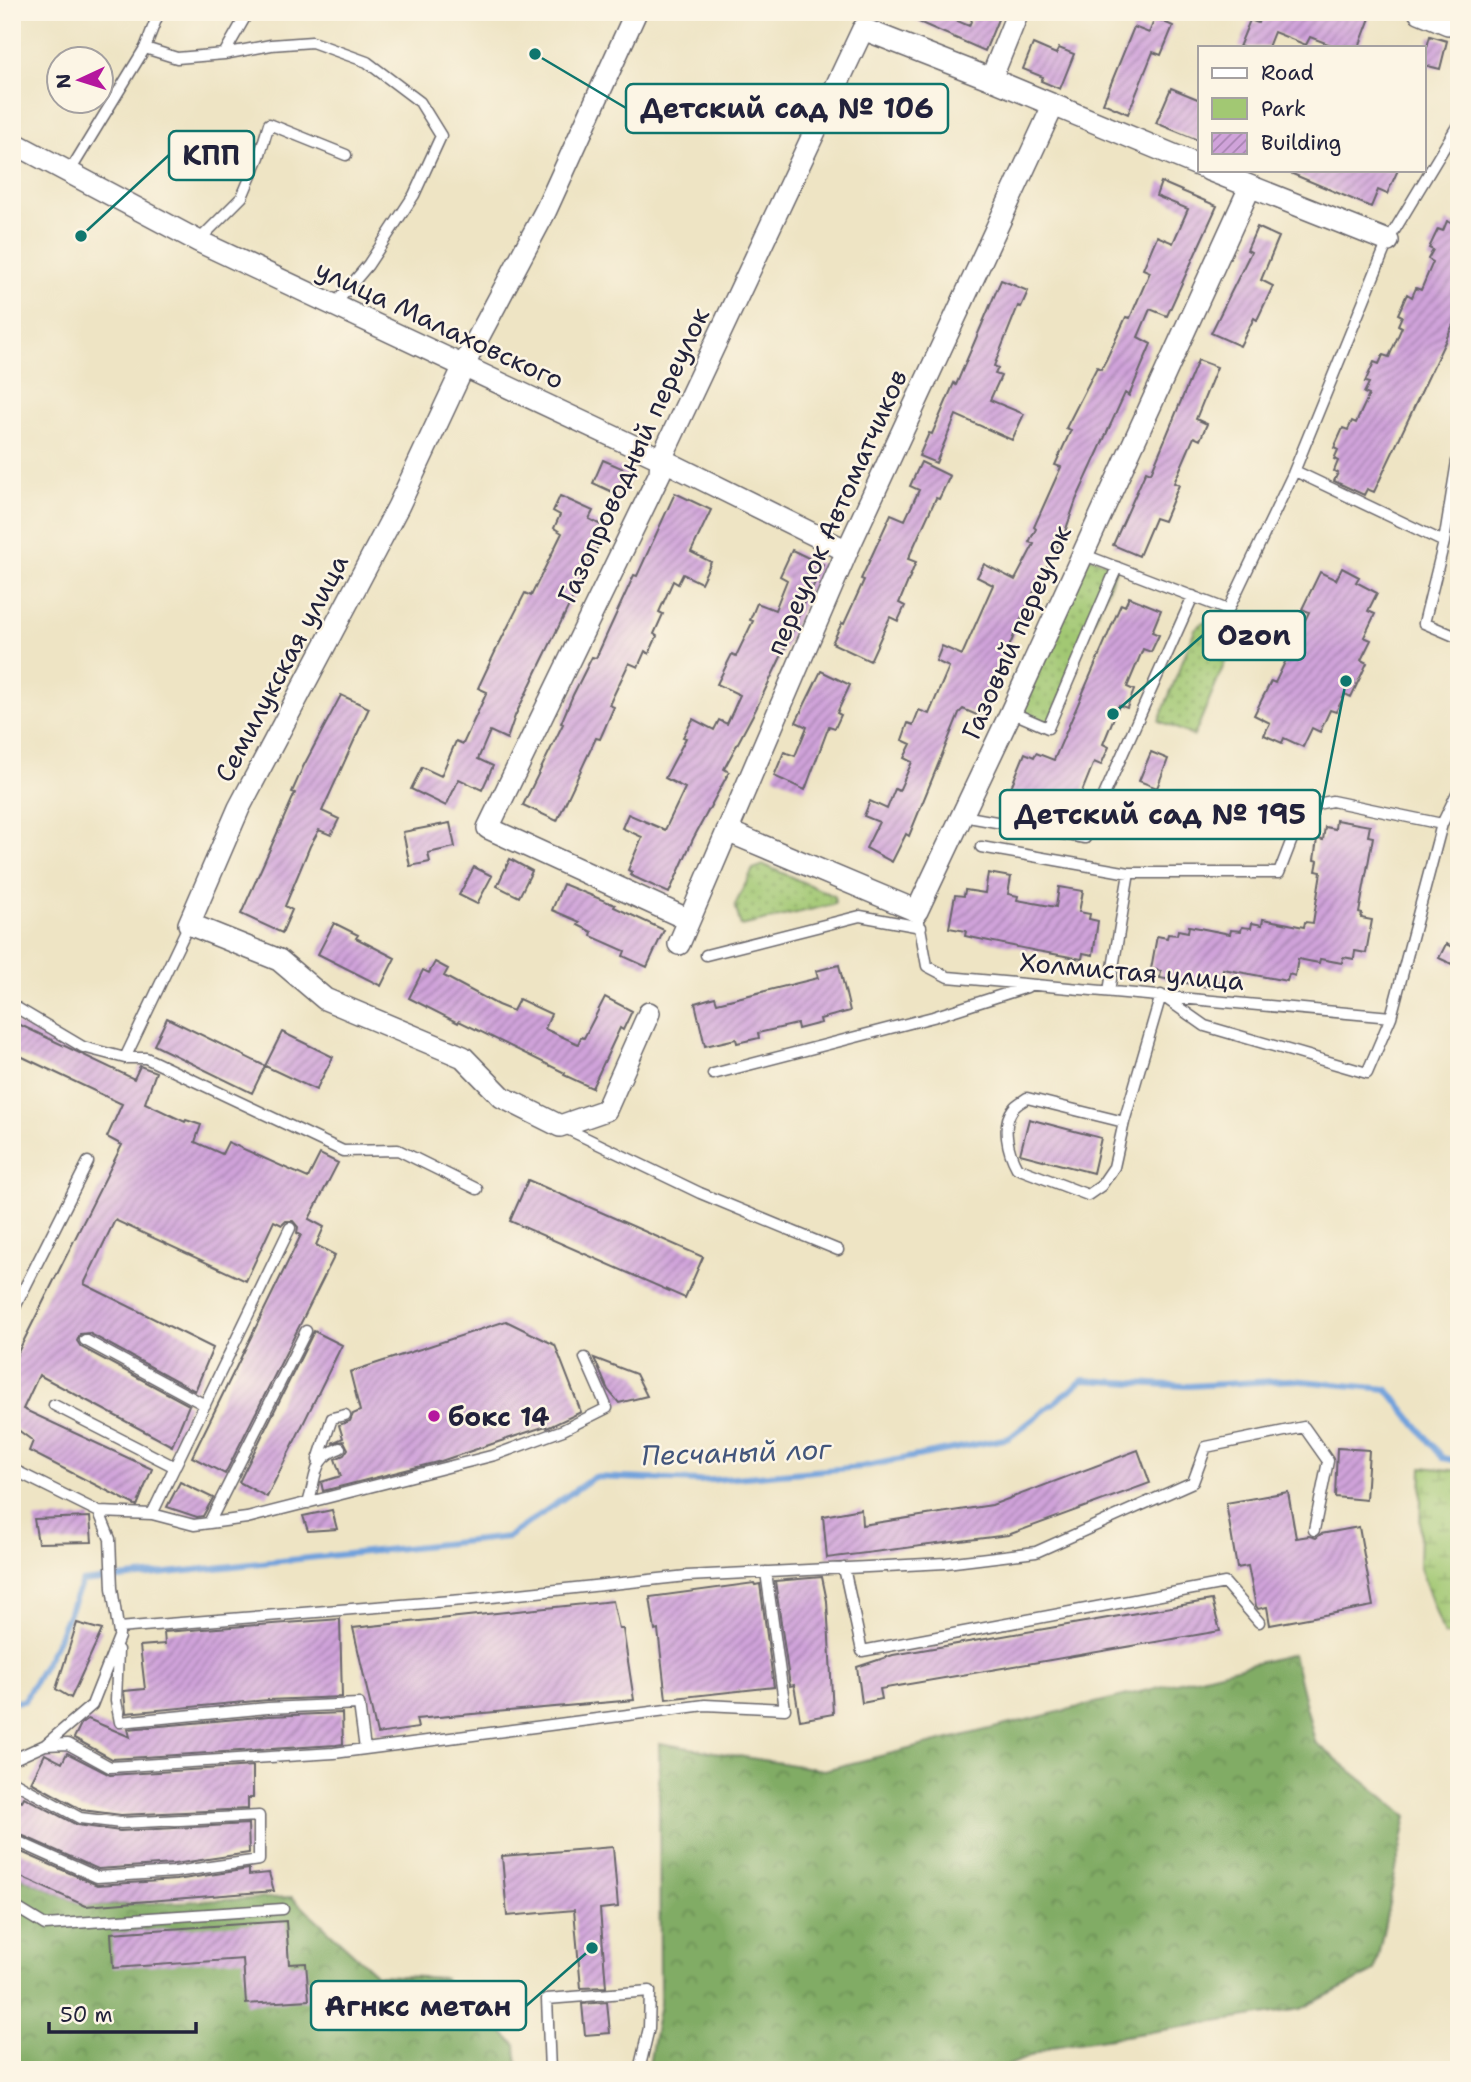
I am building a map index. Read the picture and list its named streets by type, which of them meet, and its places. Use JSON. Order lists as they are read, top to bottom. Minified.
{"streets":{"street":["улица Малаховского","Газопроводный переулок","переулок Автоматчиков","Газовый переулок","Семилукская улица"],"lane":["Холмистая улица"]},"crossings":[["улица Малаховского","Газопроводный переулок"],["улица Малаховского","переулок Автоматчиков"],["улица Малаховского","Семилукская улица"],["Газопроводный переулок","переулок Автоматчиков"],["Газовый переулок","Холмистая улица"]],"water":["Песчаный лог"],"places":["Детский сад № 106","КПП","Детский сад № 195","Ozon","бокс 14","Агнкс метан"],"legend":["Road","Park","Building"],"scale_bar":"50 m","north":"left"}
